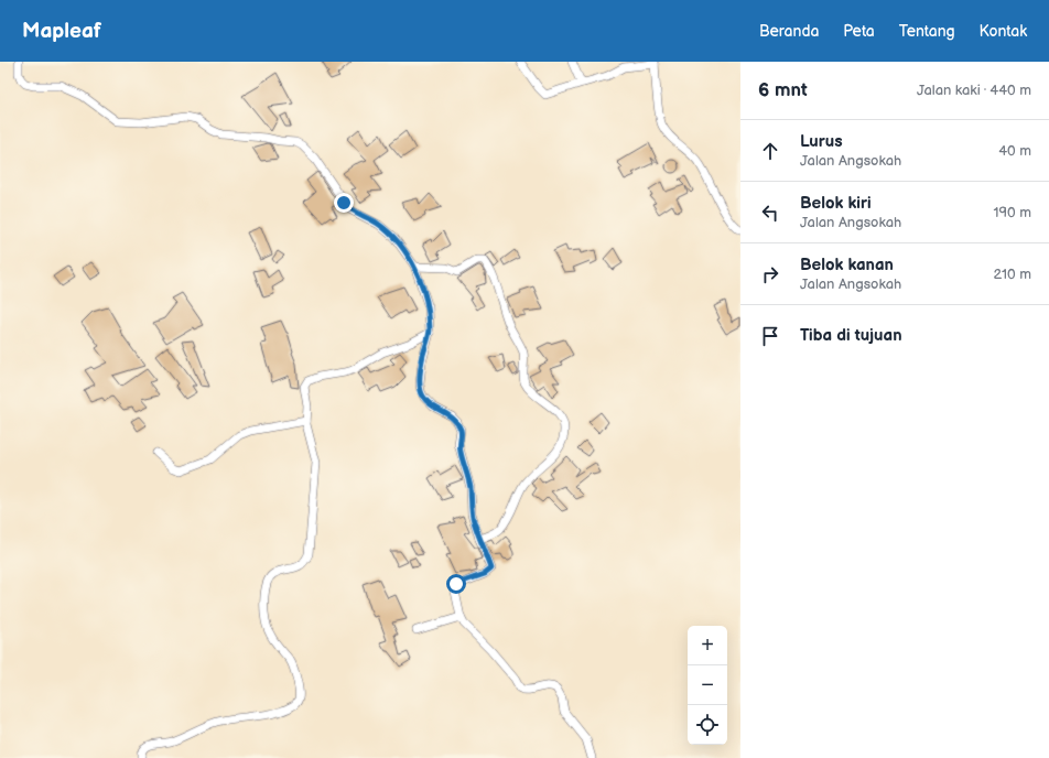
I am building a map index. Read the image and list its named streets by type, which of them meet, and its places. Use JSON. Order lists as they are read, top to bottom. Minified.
{"page":{"header":"Mapleaf","nav":["Beranda","Peta","Tentang","Kontak"],"heading":["6 mnt","Jalan kaki · 440 m"],"list":[["Lurus","Jalan Angsokah","40 m"],["Belok kiri","Jalan Angsokah","190 m"],["Belok kanan","Jalan Angsokah","210 m"],"Tiba di tujuan"],"map_buttons":["+","−"]}}
